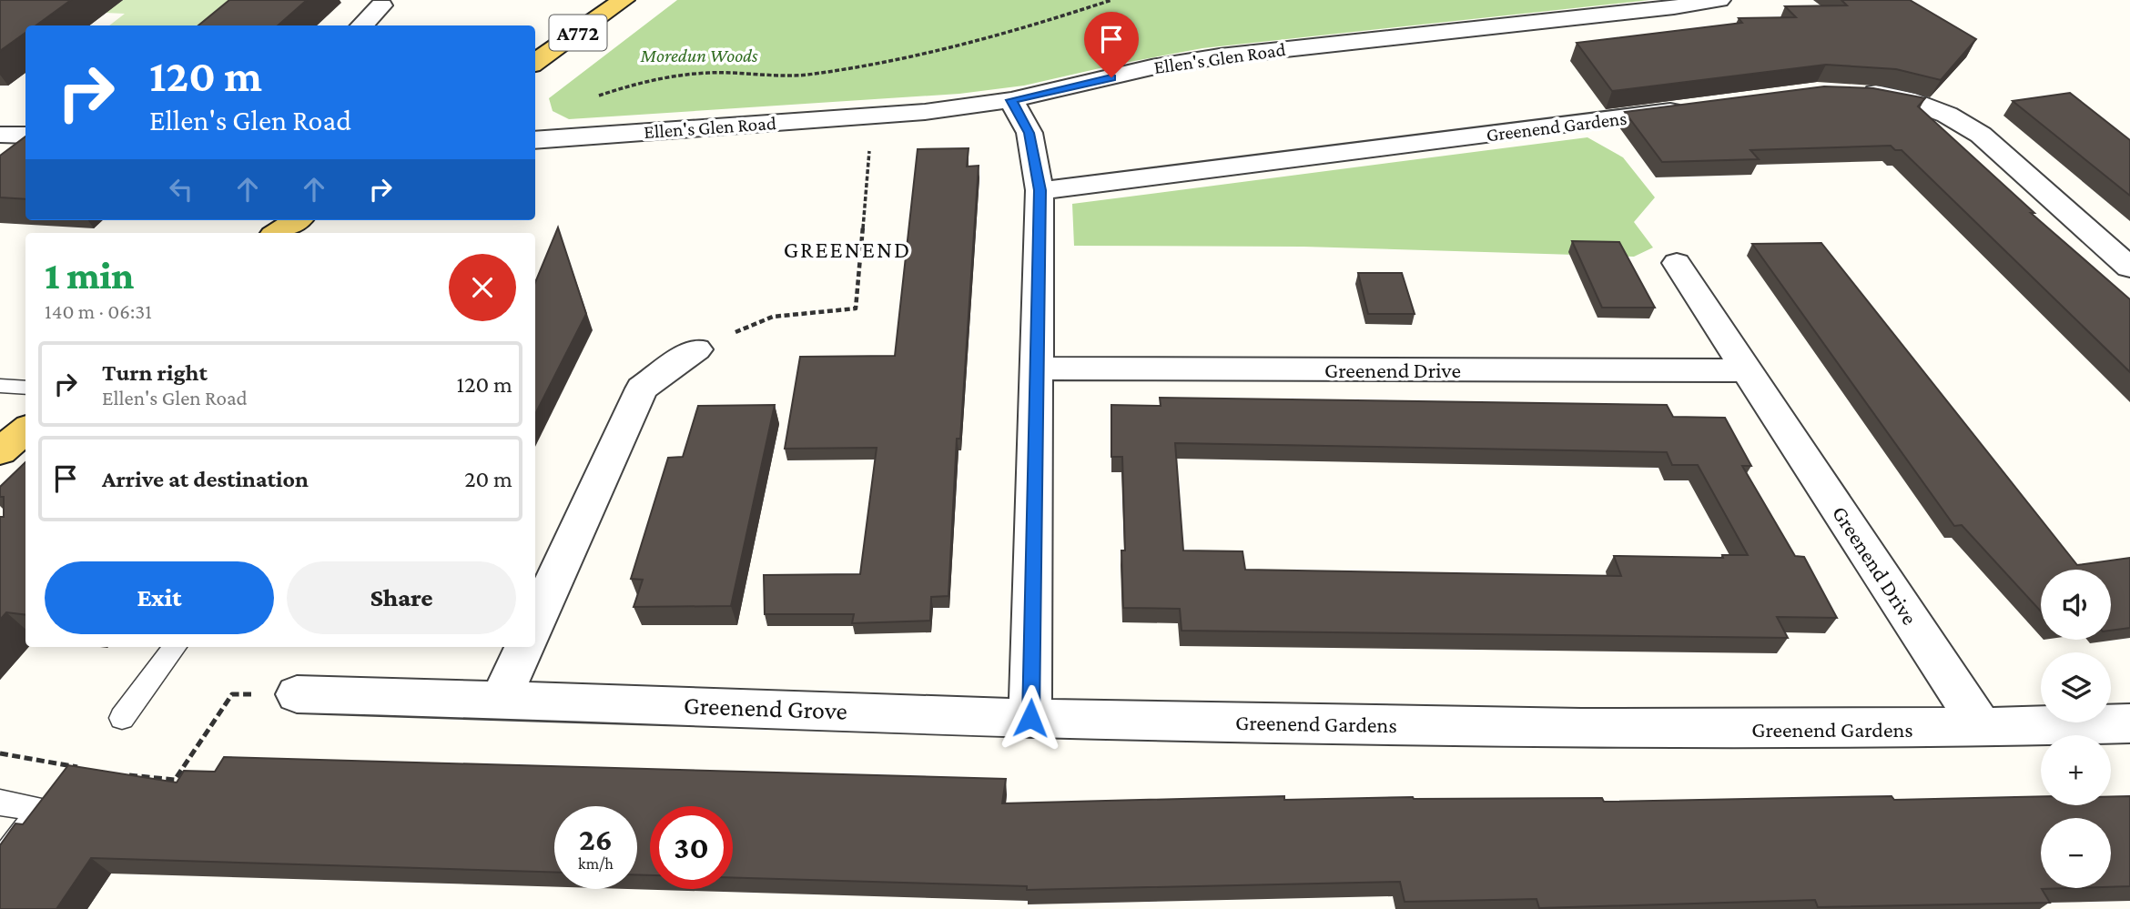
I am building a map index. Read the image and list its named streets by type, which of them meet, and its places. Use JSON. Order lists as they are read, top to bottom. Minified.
{"streets":{"main road":["A772"],"street":["Ellen's Glen Road","Greenend Gardens","Greenend Drive","Greenend Grove"]},"crossings":[["Greenend Gardens","Greenend Drive"],["Greenend Gardens","Greenend Grove"]],"districts":["GREENEND"],"parks":["Moredun Woods"],"page":{"turn":["120 m","Ellen's Glen Road"],"heading":["1 min","140 m · 06:31"],"list":[{"name":"Turn right","note":"Ellen's Glen Road","value":"120 m"},{"name":"Arrive at destination","value":"20 m"}],"buttons":["Exit","Share"],"map_buttons":["+","−"],"speed":"26 km/h","limit":"30"}}
